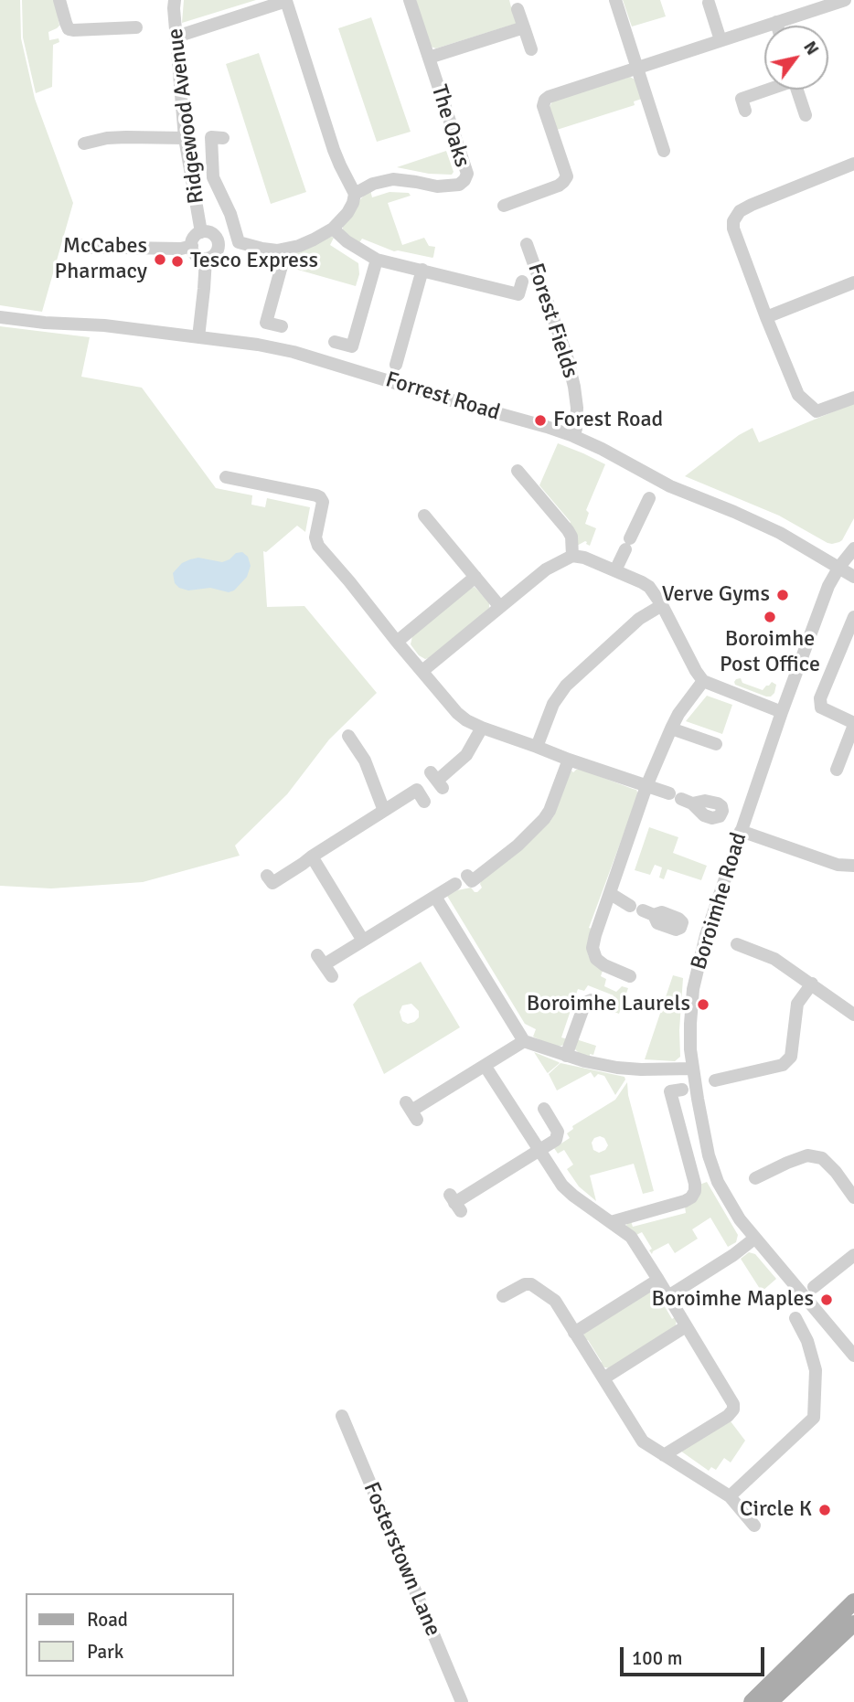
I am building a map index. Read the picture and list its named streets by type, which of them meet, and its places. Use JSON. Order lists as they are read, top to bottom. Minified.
{"streets":{"street":["Ridgewood Avenue","The Oaks","Forest Fields","Forrest Road","Boroimhe Road","Fosterstown Lane"]},"crossings":[["Forest Fields","Forrest Road"],["Forrest Road","Boroimhe Road"]],"places":["McCabes Pharmacy","Tesco Express","Forest Road","Verve Gyms","Boroimhe Post Office","Boroimhe Laurels","Boroimhe Maples","Circle K"],"legend":["Road","Park"],"scale_bar":"100 m","north":"top right"}
